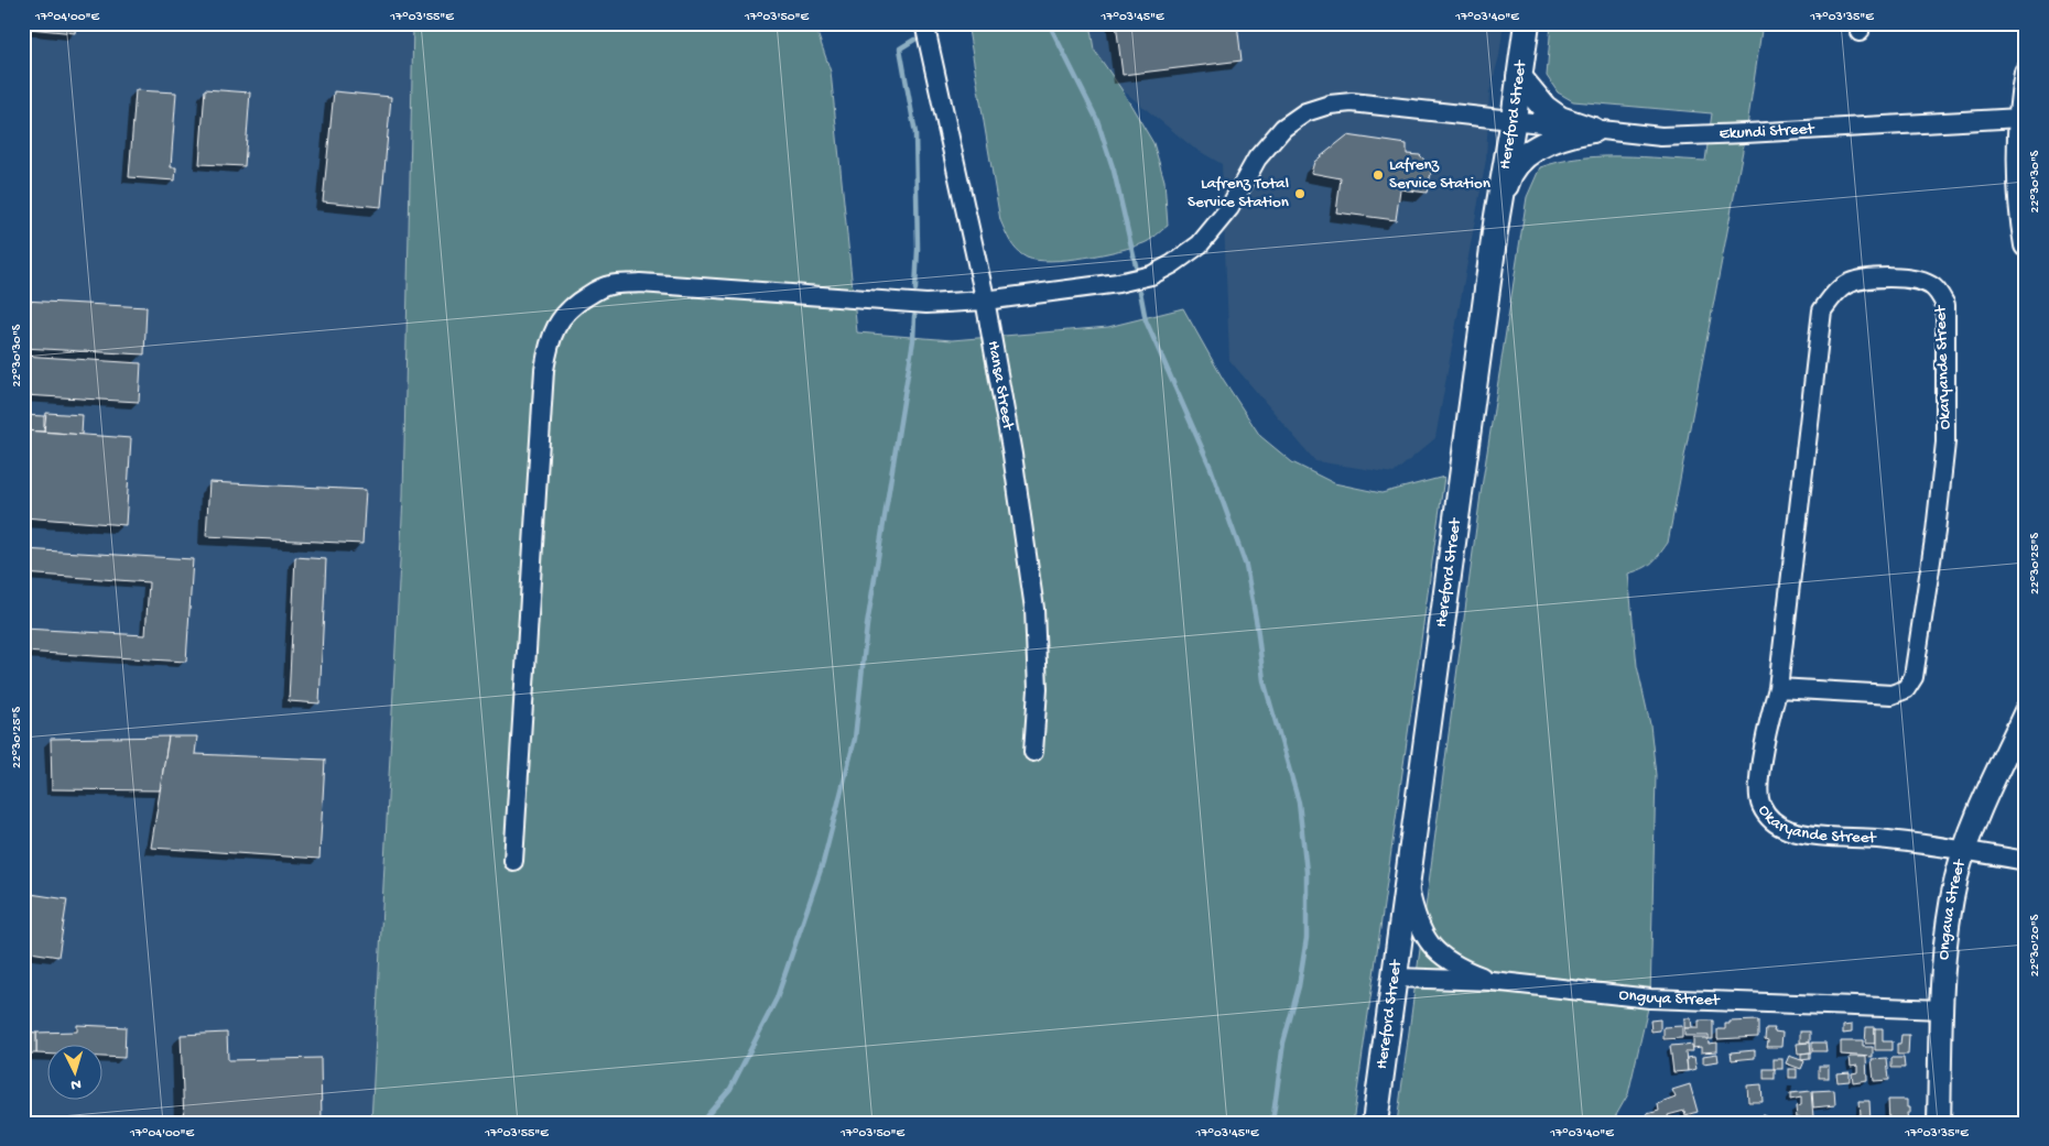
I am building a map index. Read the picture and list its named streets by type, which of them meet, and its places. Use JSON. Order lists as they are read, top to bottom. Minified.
{"streets":{"main road":["Hereford Street"],"street":["Ekundi Street","Okaryande Street","Hansa Street","Ongava Street","Onguya Street"]},"crossings":[["Hereford Street","Ekundi Street"],["Hereford Street","Onguya Street"],["Ekundi Street","Hansa Street"],["Okaryande Street","Ongava Street"],["Ongava Street","Onguya Street"]],"places":["Lafrenz Service Station","Lafrenz Total Service Station"],"north":"bottom","coordinates":["17°04'00\"E","17°03'55\"E","17°03'50\"E","17°03'45\"E","17°03'40\"E","17°03'35\"E","22°30'30\"S","22°30'25\"S","22°30'20\"S"]}
